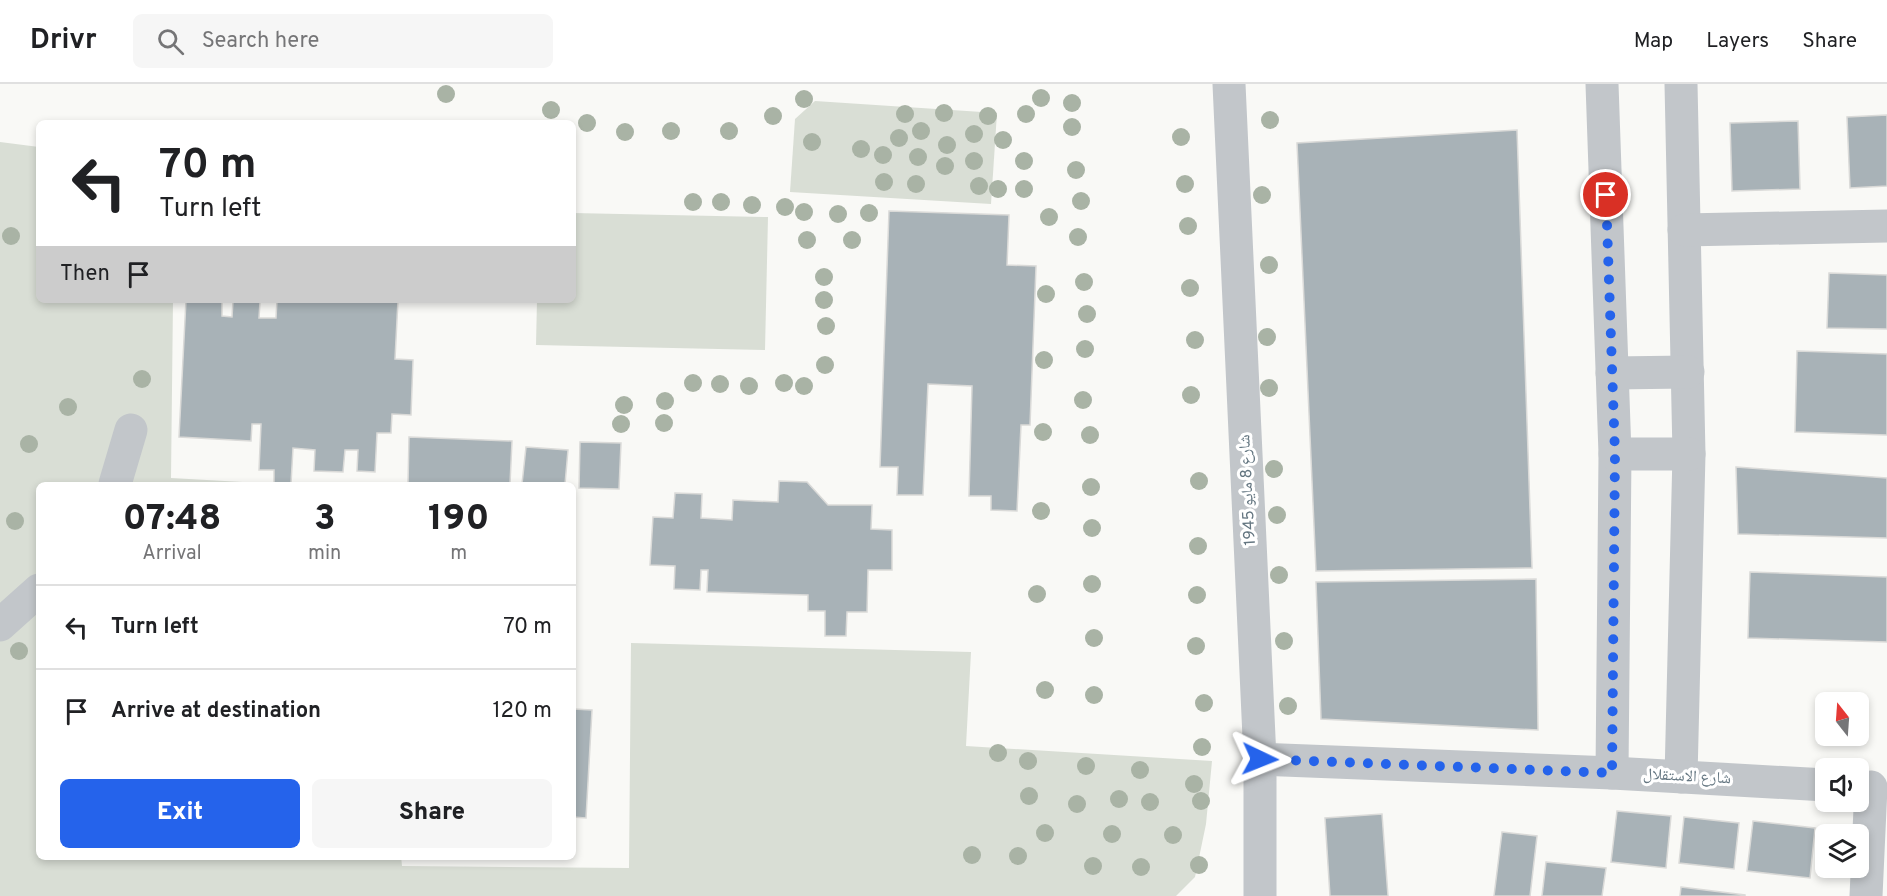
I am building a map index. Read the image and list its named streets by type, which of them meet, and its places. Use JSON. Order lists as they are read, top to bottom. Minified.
{"streets":{"street":["شارع 8 مايو 1945","شارع الاستقلال"]},"crossings":[["شارع 8 مايو 1945","شارع الاستقلال"]],"north":"top","page":{"header":"Drivr","search":"Search here","nav":["Map","Layers","Share"],"turn":["70 m","Turn left"],"then":"Then","eta":["07:48","Arrival","3","min","190","m"],"list":[{"name":"Turn left","value":"70 m"},{"name":"Arrive at destination","value":"120 m"}],"buttons":["Exit","Share"]}}
